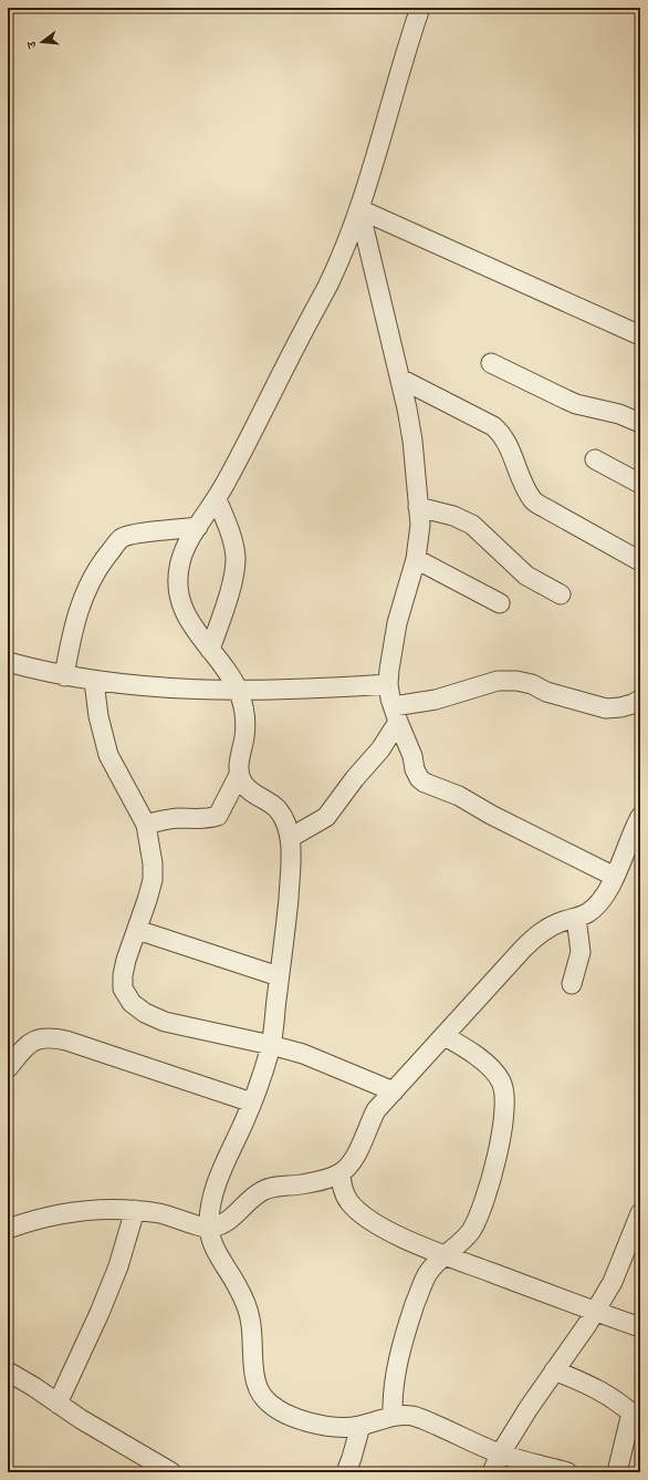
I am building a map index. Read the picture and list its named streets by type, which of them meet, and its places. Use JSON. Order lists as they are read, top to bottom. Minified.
{"north":"left"}
